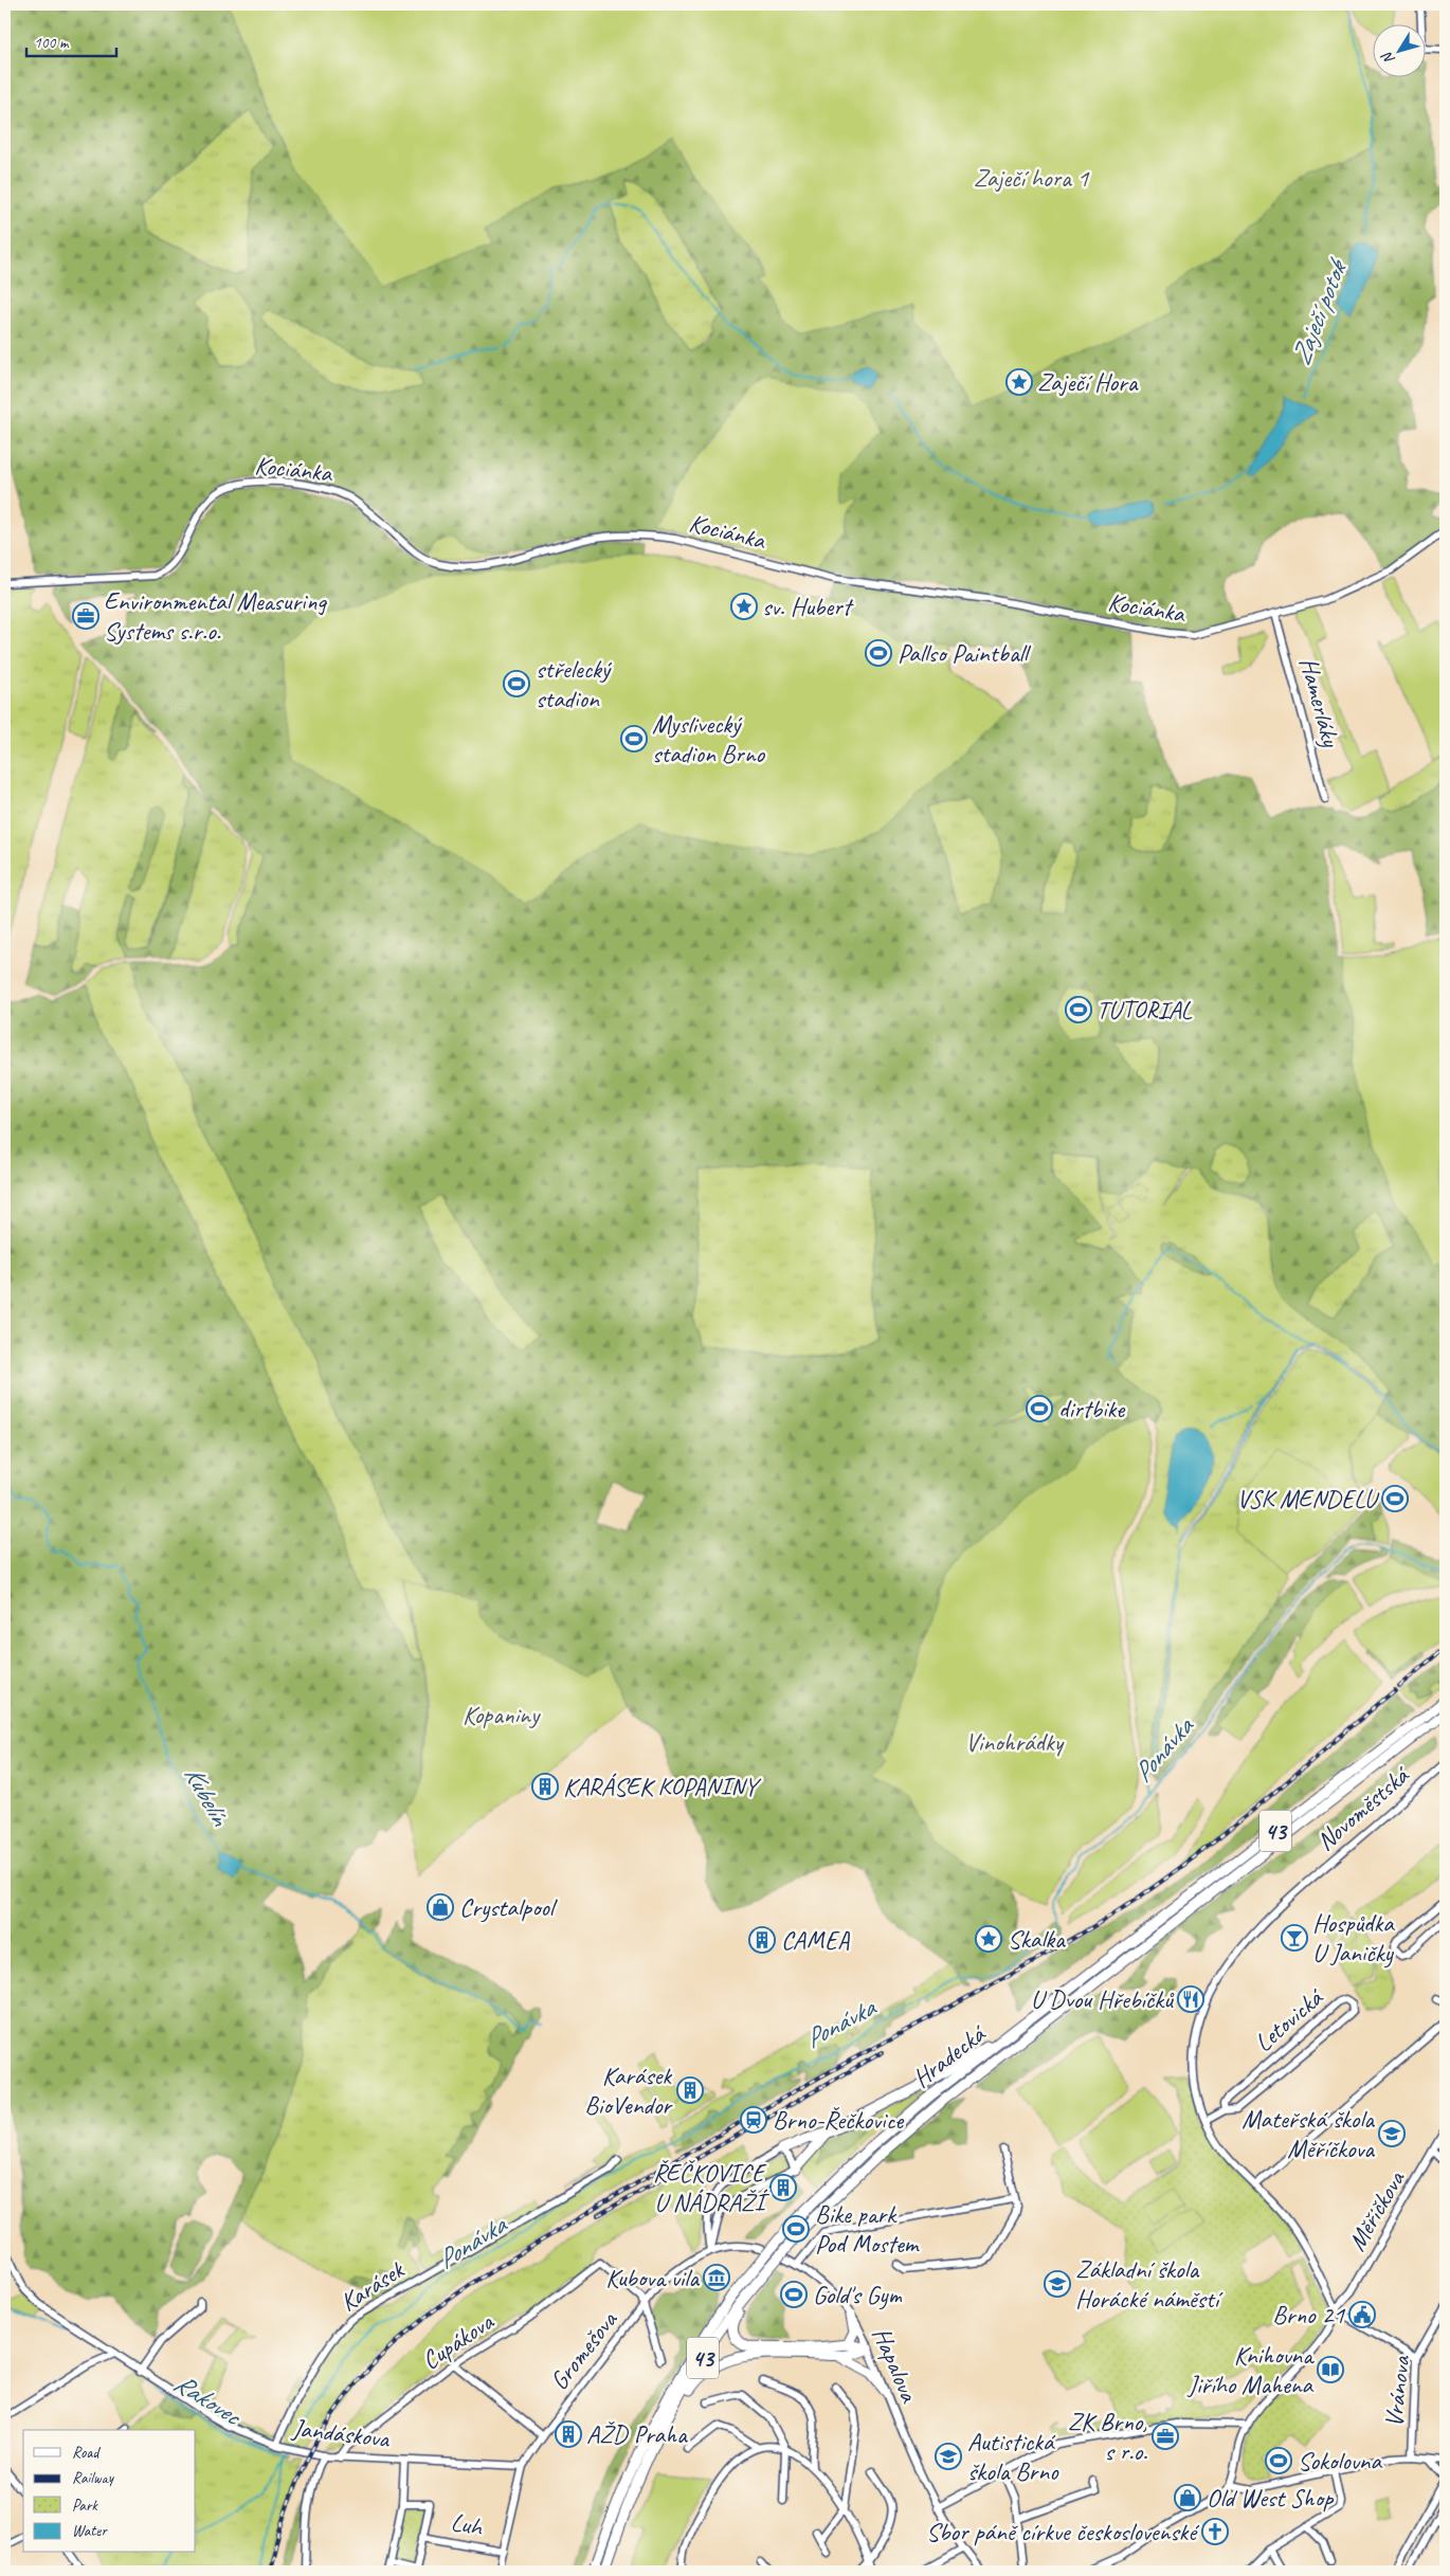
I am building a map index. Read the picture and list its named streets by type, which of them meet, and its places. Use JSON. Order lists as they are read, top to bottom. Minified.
{"streets":{"highway":["43","Hradecká"],"street":["Kociánka","Hamerláky","Novoměstská","Letovická","Měřičkova","Karásek","Cupákova","Gromešova","Hapalova","Vránova","Jandáskova","Luh"]},"crossings":[["Kociánka","Hamerláky"],["Novoměstská","Letovická"],["Novoměstská","Měřičkova"],["43","Hradecká"],["Karásek","Jandáskova"],["Cupákova","Gromešova"],["Cupákova","Jandáskova"],["Gromešova","Hapalova"],["Gromešova","Jandáskova"]],"water":["Zaječí potok","Ponávka","Kubelín","Rakovec"],"parks":["Zaječí hora 1","Kopaniny","Vinohrádky"],"places":{"place":["Zaječí Hora","sv. Hubert","Skalka"],"office":["Environmental Measuring Systems s.r.o.","ZK Brno, s r.o."],"sports":["Pallso Paintball","střelecký stadion","Myslivecký stadion Brno","TUTORIAL","dirtbike","VSK MENDELU","Bike park Pod Mostem","Gold's Gym","Sokolovna"],"building":["KARÁSEK KOPANINY","CAMEA","Karásek BioVendor","ŘEČKOVICE U NÁDRAŽÍ","AŽD Praha"],"shop":["Crystalpool","Old West Shop"],"bar":["Hospůdka U Janičky"],"restaurant":["U Dvou Hřebíčků"],"station":["Brno-Řečkovice"],"school or university":["Mateřská škola Měříčkova","Základní škola Horácké náměstí","Autistická škola Brno"],"museum":["Kubova vila"],"public building":["Brno 21"],"library":["Knihovna Jiřího Mahena"],"church":["Sbor páně církve československé"]},"legend":["Road","Railway","Park","Water"],"scale_bar":"100 m","north":"bottom left"}
